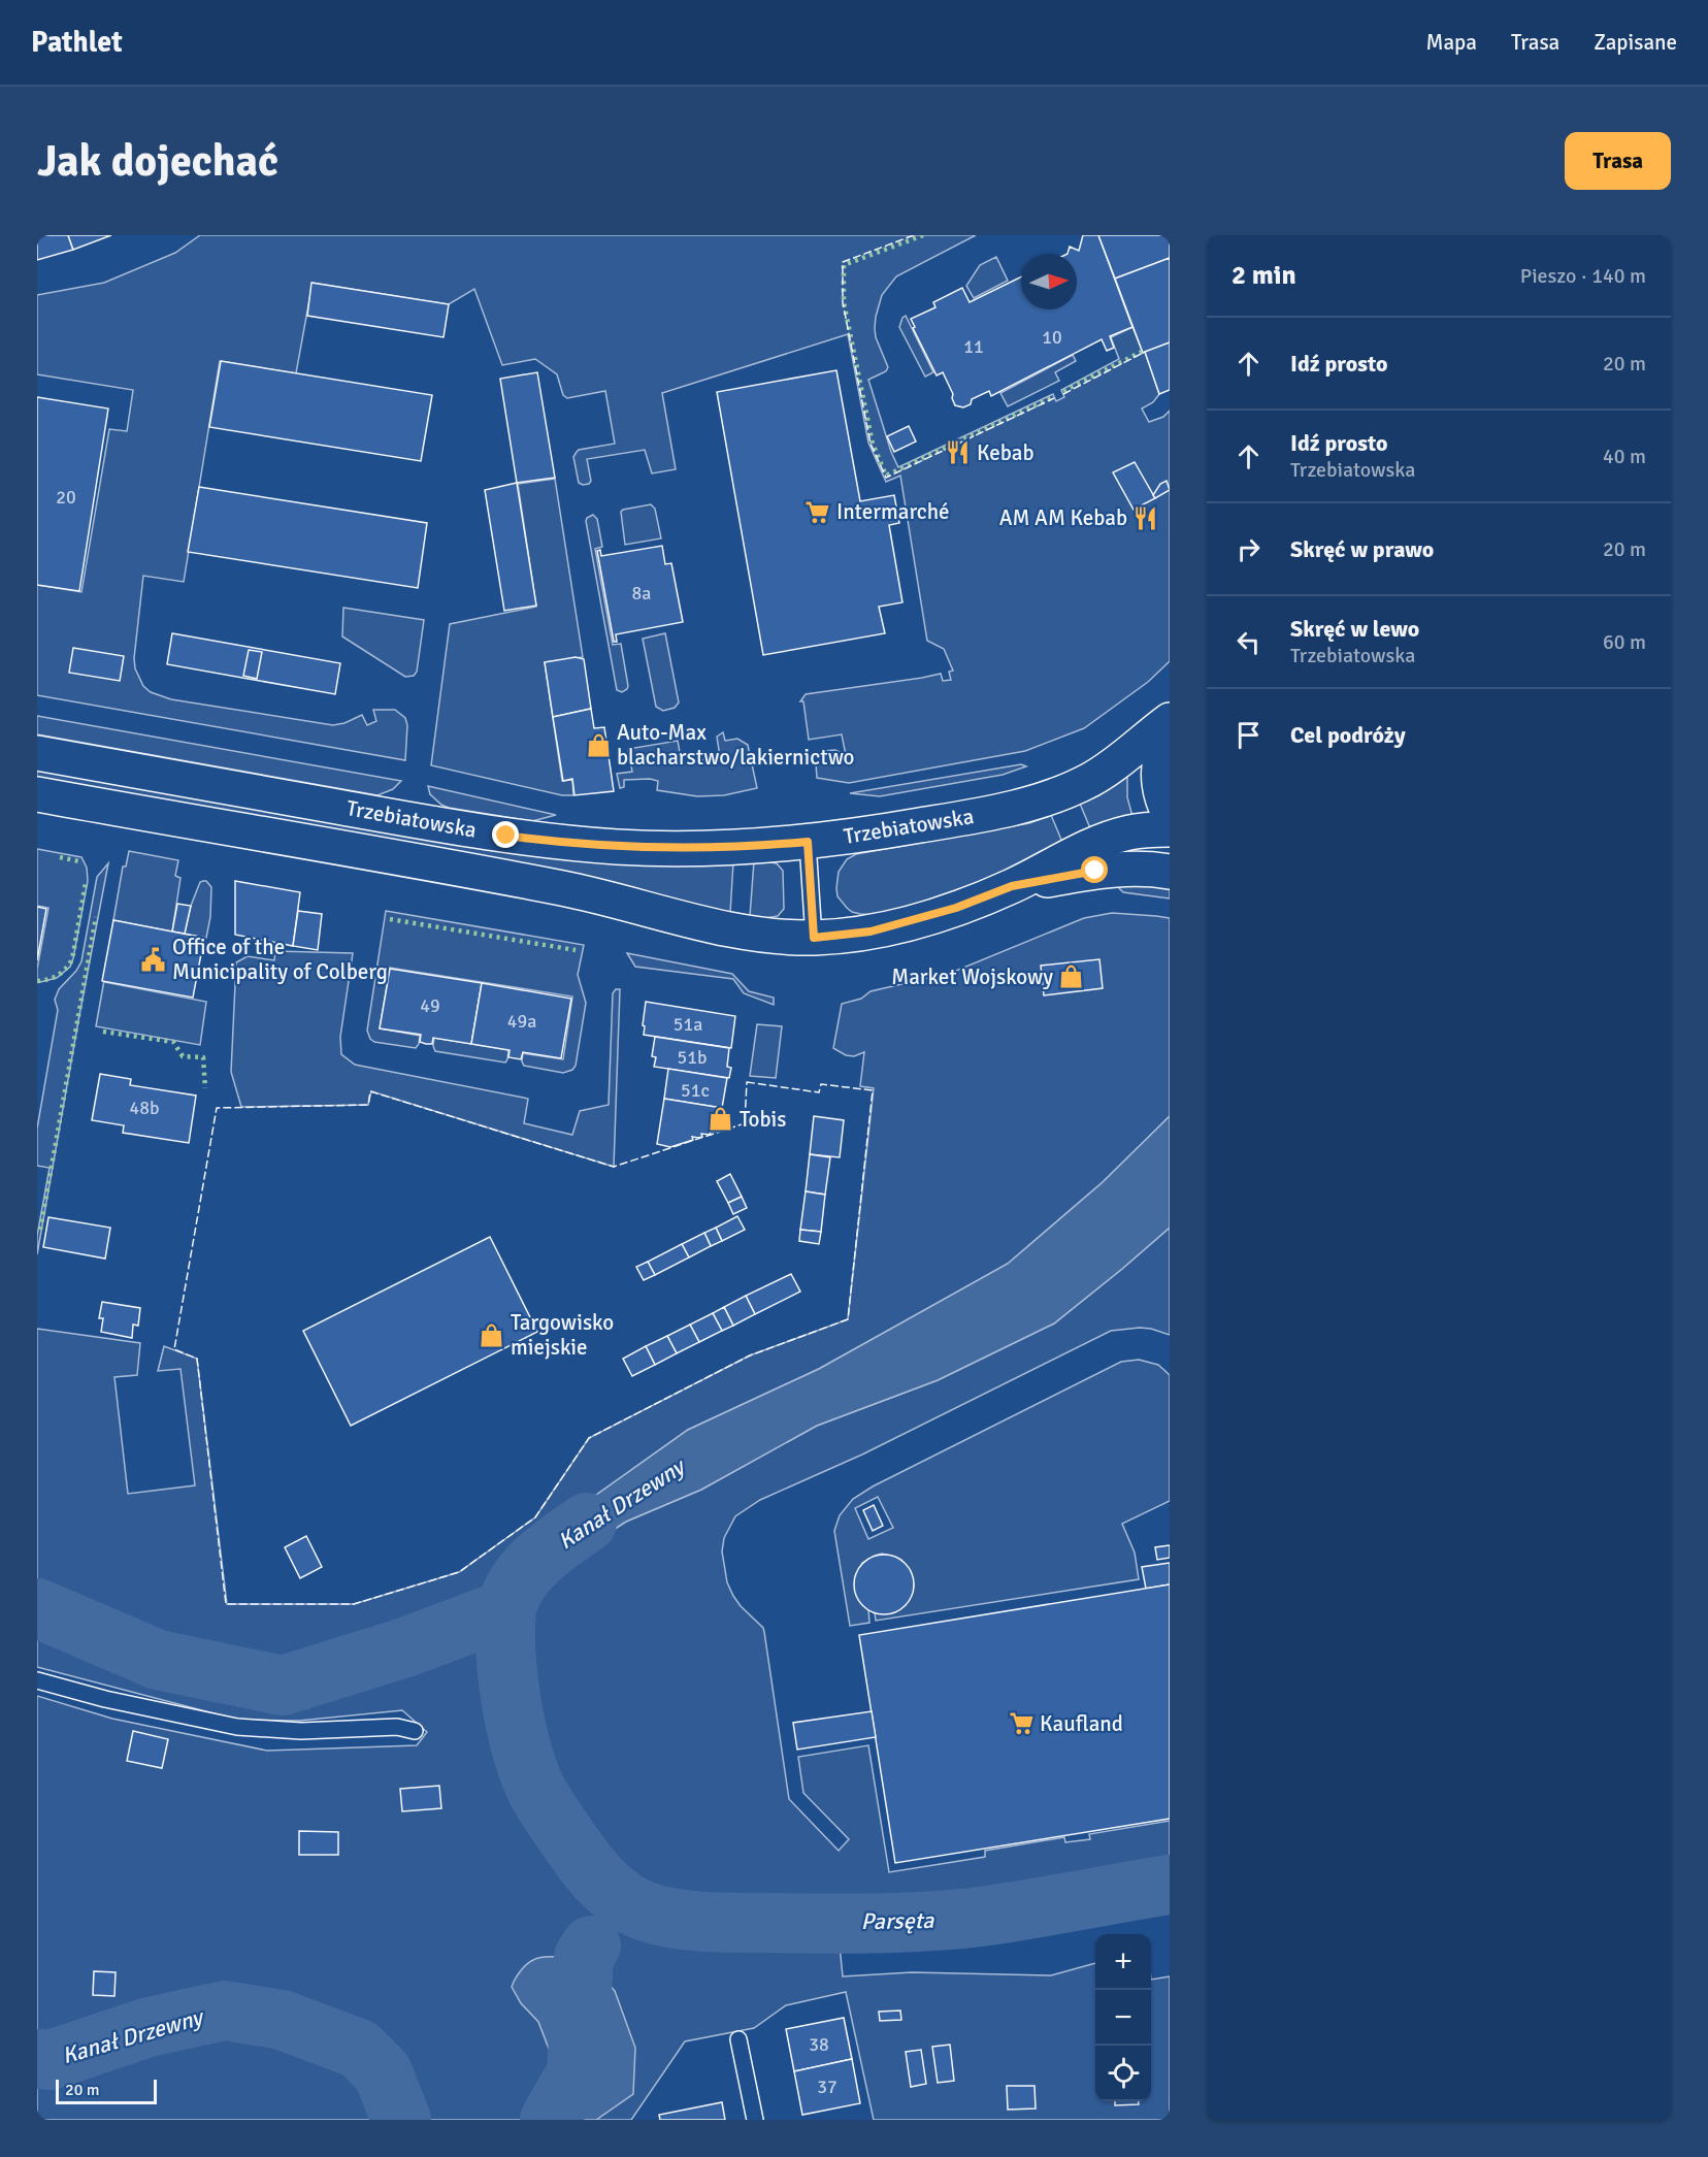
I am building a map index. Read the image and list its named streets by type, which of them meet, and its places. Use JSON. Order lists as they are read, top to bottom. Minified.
{"streets":{"street":["Trzebiatowska"]},"water":["Kanał Drzewny","Parsęta"],"places":{"restaurant":["Kebab","AM AM Kebab"],"supermarket":["Intermarché","Kaufland"],"shop":["Auto-Max blacharstwo/lakiernictwo","Market Wojskowy","Tobis","Targowisko miejskie"],"public building":["Office of the Municipality of Colberg"]},"house_numbers":["10","11","20","8a","49","49a","51a","51b","51c","48b","38","37"],"scale_bar":"20 m","north":"right","page":{"header":"Pathlet","nav":["Mapa","Trasa","Zapisane"],"buttons":"Trasa","title":"Jak dojechać","heading":["2 min","Pieszo · 140 m"],"list":[["Idź prosto","20 m"],["Idź prosto","Trzebiatowska","40 m"],["Skręć w prawo","20 m"],["Skręć w lewo","Trzebiatowska","60 m"],"Cel podróży"],"map_buttons":["+","−"],"scale":"20 m"}}
